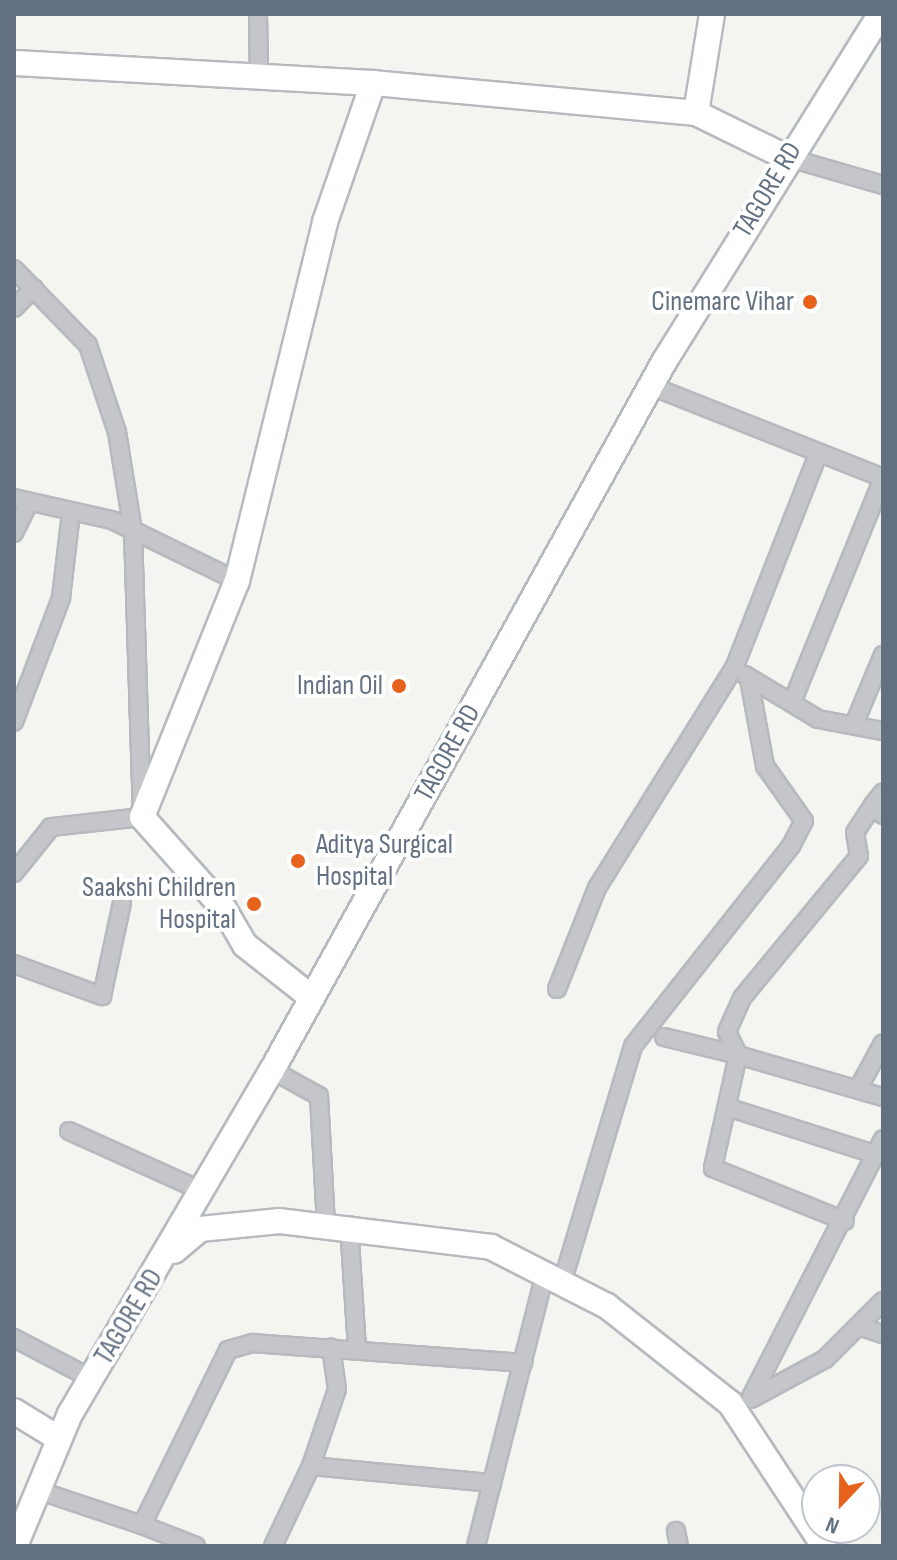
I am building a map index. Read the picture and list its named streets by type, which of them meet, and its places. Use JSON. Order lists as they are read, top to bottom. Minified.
{"streets":{"street":["TAGORE RD"]},"places":["Cinemarc Vihar","Indian Oil","Aditya Surgical Hospital","Saakshi Children Hospital"],"north":"bottom"}
